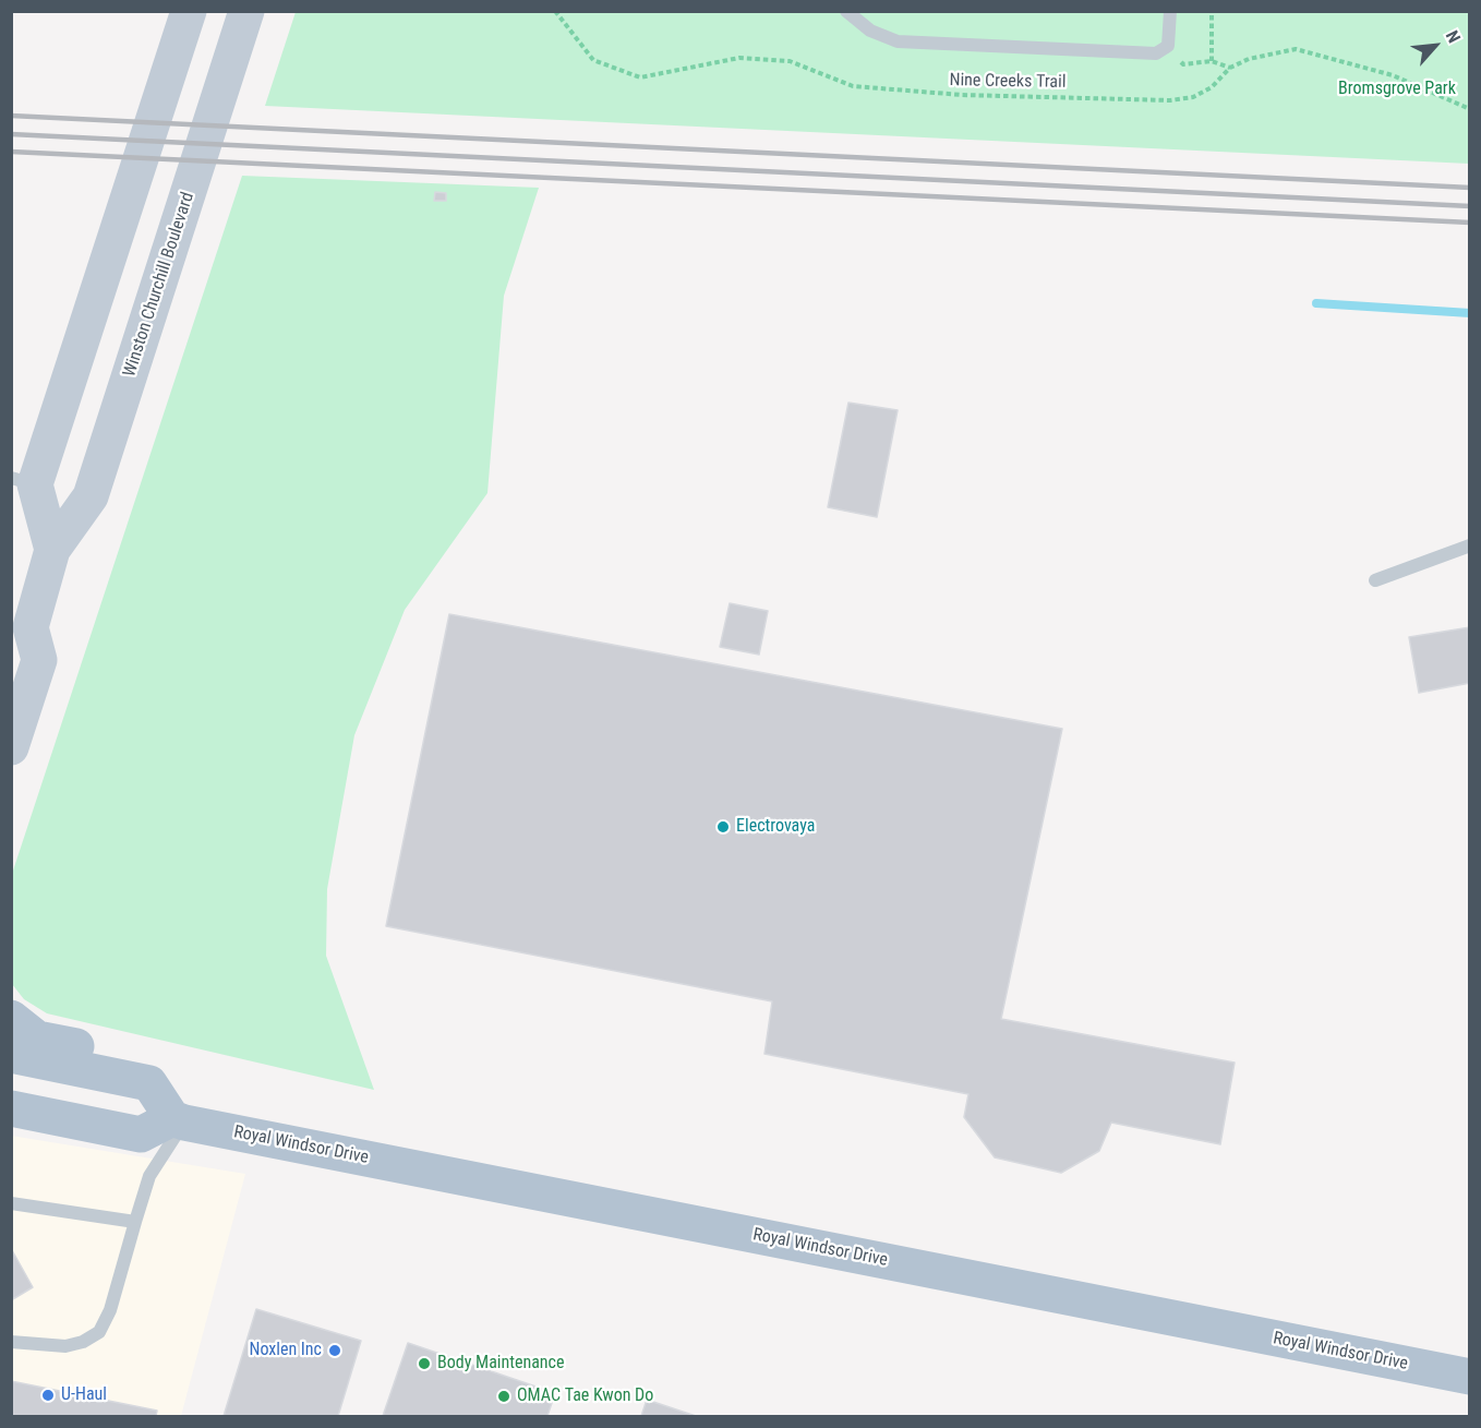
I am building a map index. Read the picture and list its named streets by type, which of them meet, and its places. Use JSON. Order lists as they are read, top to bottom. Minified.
{"streets":{"main road":["Winston Churchill Boulevard","Royal Windsor Drive"],"path":["Nine Creeks Trail"]},"parks":["Bromsgrove Park"],"places":["Electrovaya","Noxlen Inc","Body Maintenance","U-Haul","OMAC Tae Kwon Do"],"north":"top right"}
